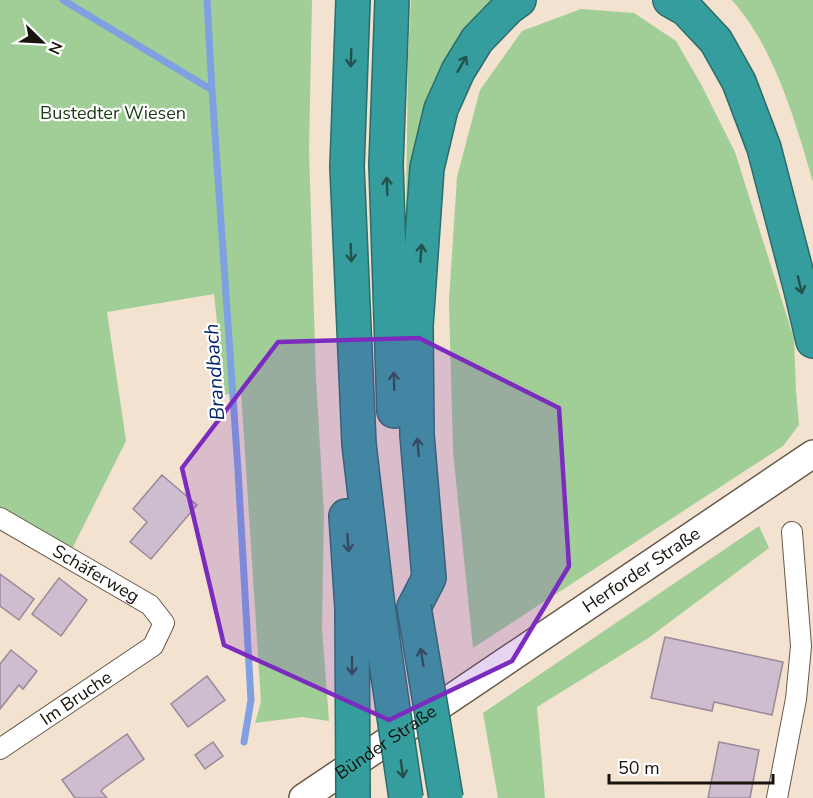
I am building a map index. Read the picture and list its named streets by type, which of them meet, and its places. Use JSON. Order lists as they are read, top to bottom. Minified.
{"streets":{"main road":["Herforder Straße","Bünder Straße"],"street":["Schäferweg","Im Bruche"]},"crossings":[["Herforder Straße","Bünder Straße"],["Schäferweg","Im Bruche"]],"water":["Brandbach"],"parks":["Bustedter Wiesen"],"scale_bar":"50 m","north":"bottom right"}
